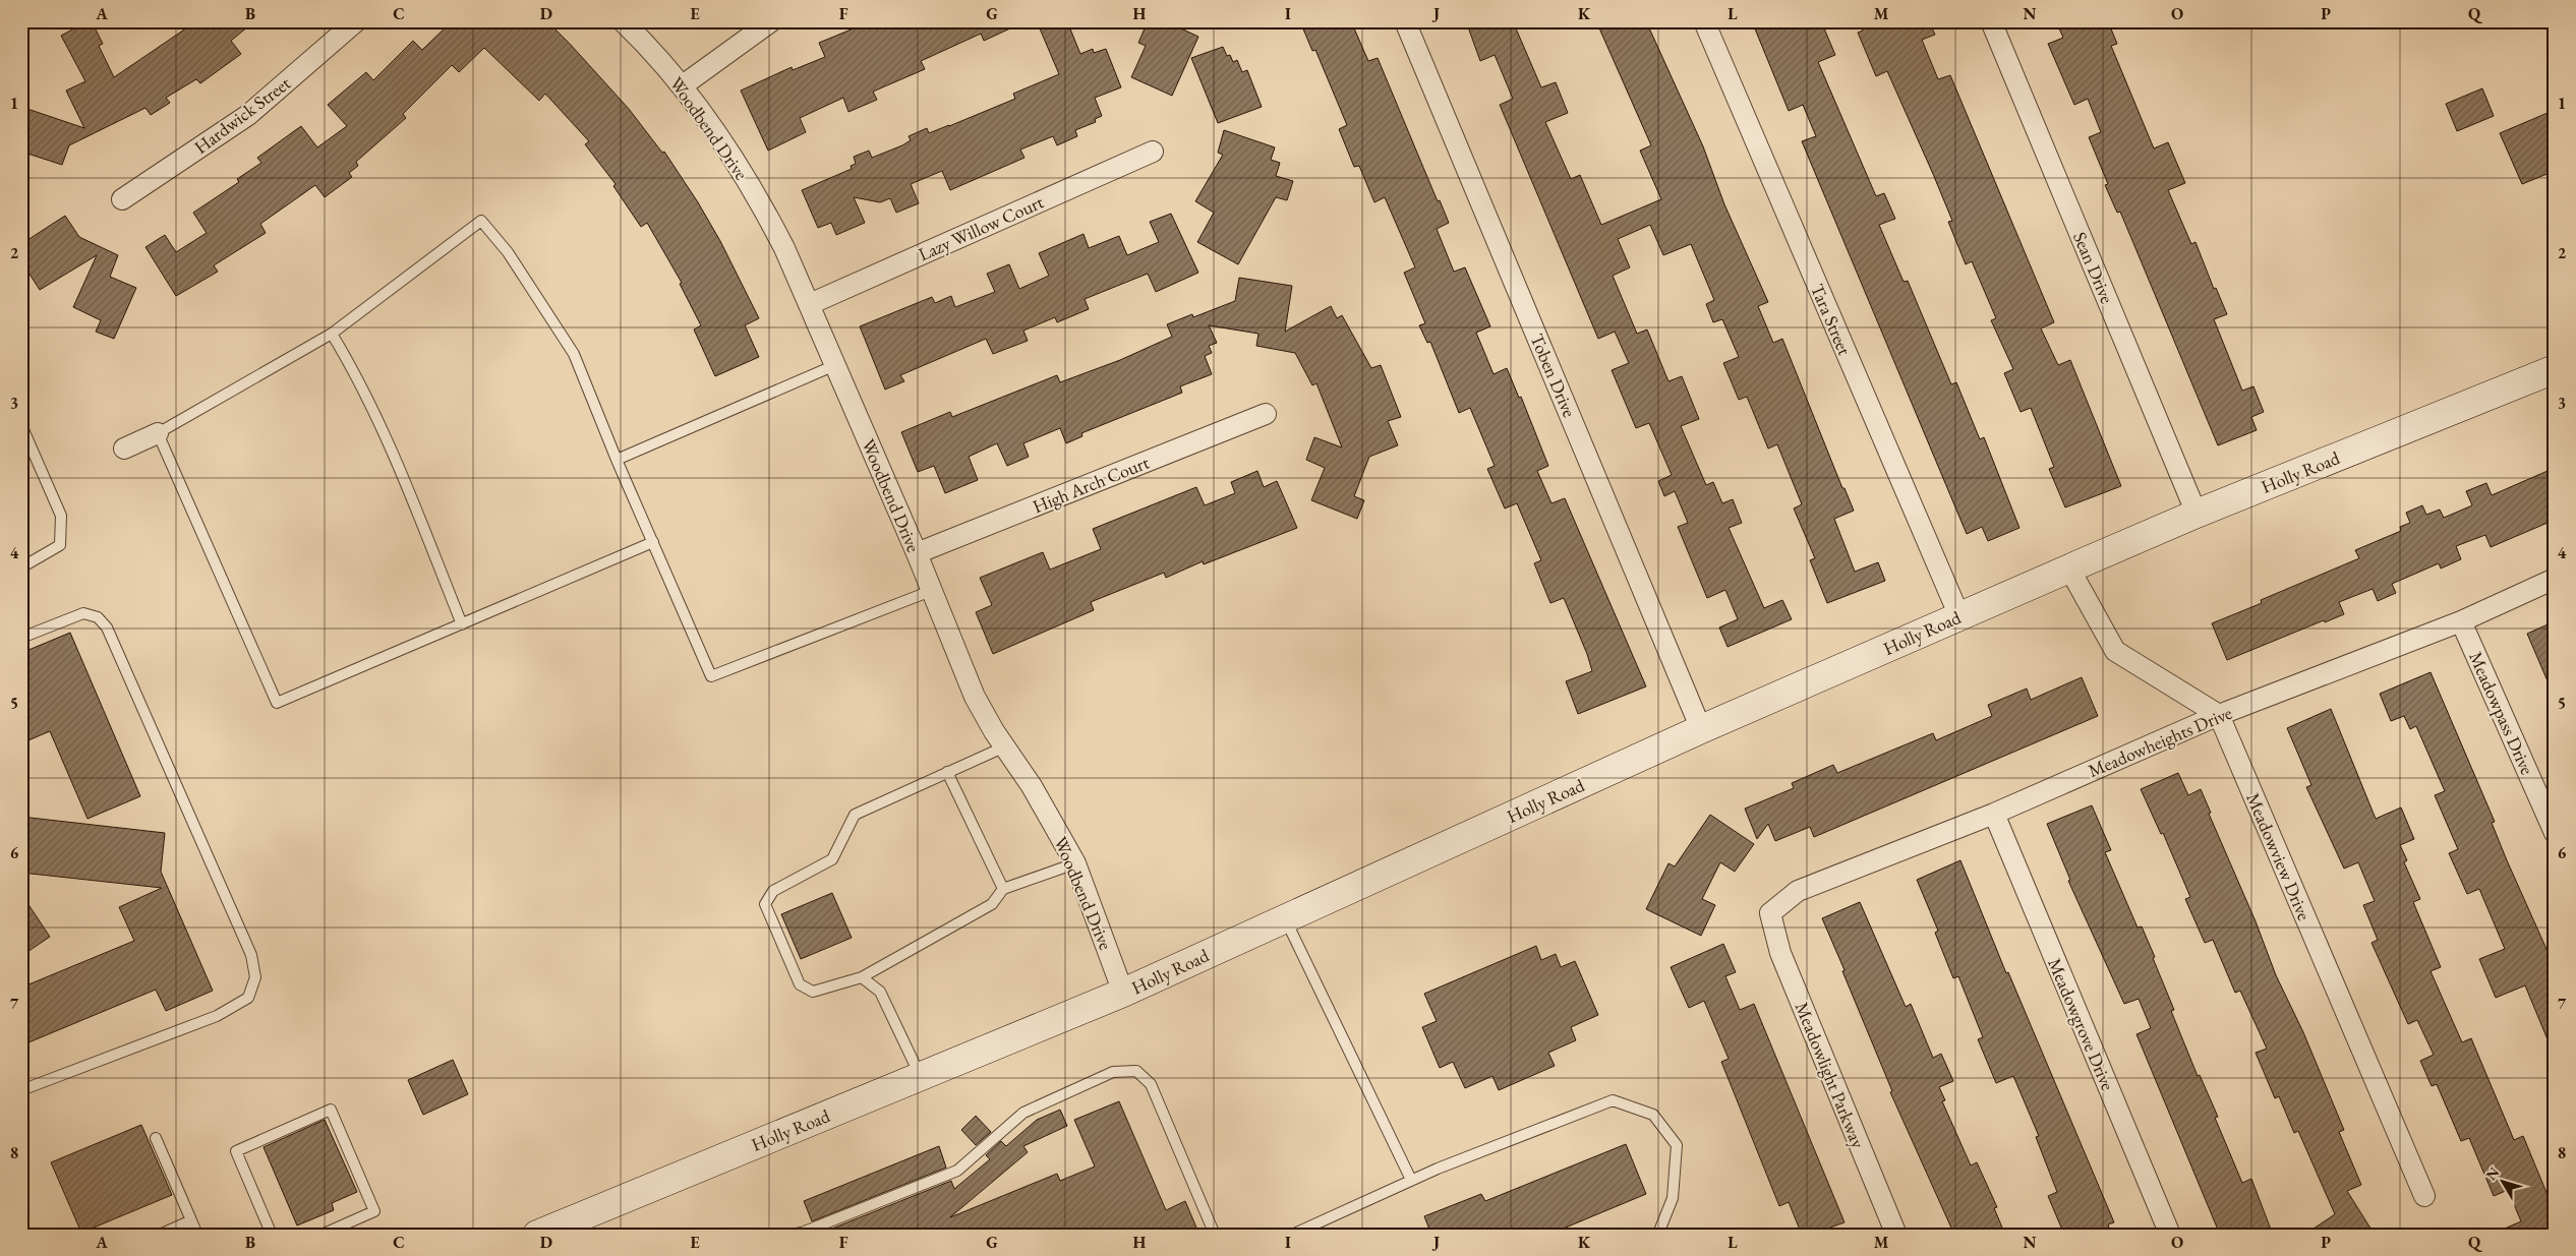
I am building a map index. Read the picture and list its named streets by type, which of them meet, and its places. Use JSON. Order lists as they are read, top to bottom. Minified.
{"streets":{"main road":["Holly Road"],"street":["Hardwick Street","Woodbend Drive","Lazy Willow Court","Sean Drive","Tara Street","Toben Drive","High Arch Court","Meadowpass Drive","Meadowheights Drive","Meadowview Drive","Meadowgrove Drive","Meadowlight Parkway"]},"crossings":[["Woodbend Drive","Lazy Willow Court"],["Woodbend Drive","Holly Road"],["Woodbend Drive","High Arch Court"],["Sean Drive","Holly Road"],["Tara Street","Holly Road"],["Toben Drive","Holly Road"],["Meadowpass Drive","Meadowheights Drive"],["Meadowheights Drive","Meadowview Drive"],["Meadowheights Drive","Meadowgrove Drive"],["Meadowheights Drive","Meadowlight Parkway"]],"north":"top left","grid":{"columns":["A","B","C","D","E","F","G","H","I","J","K","L","M","N","O","P","Q"],"rows":["1","2","3","4","5","6","7","8"]}}
